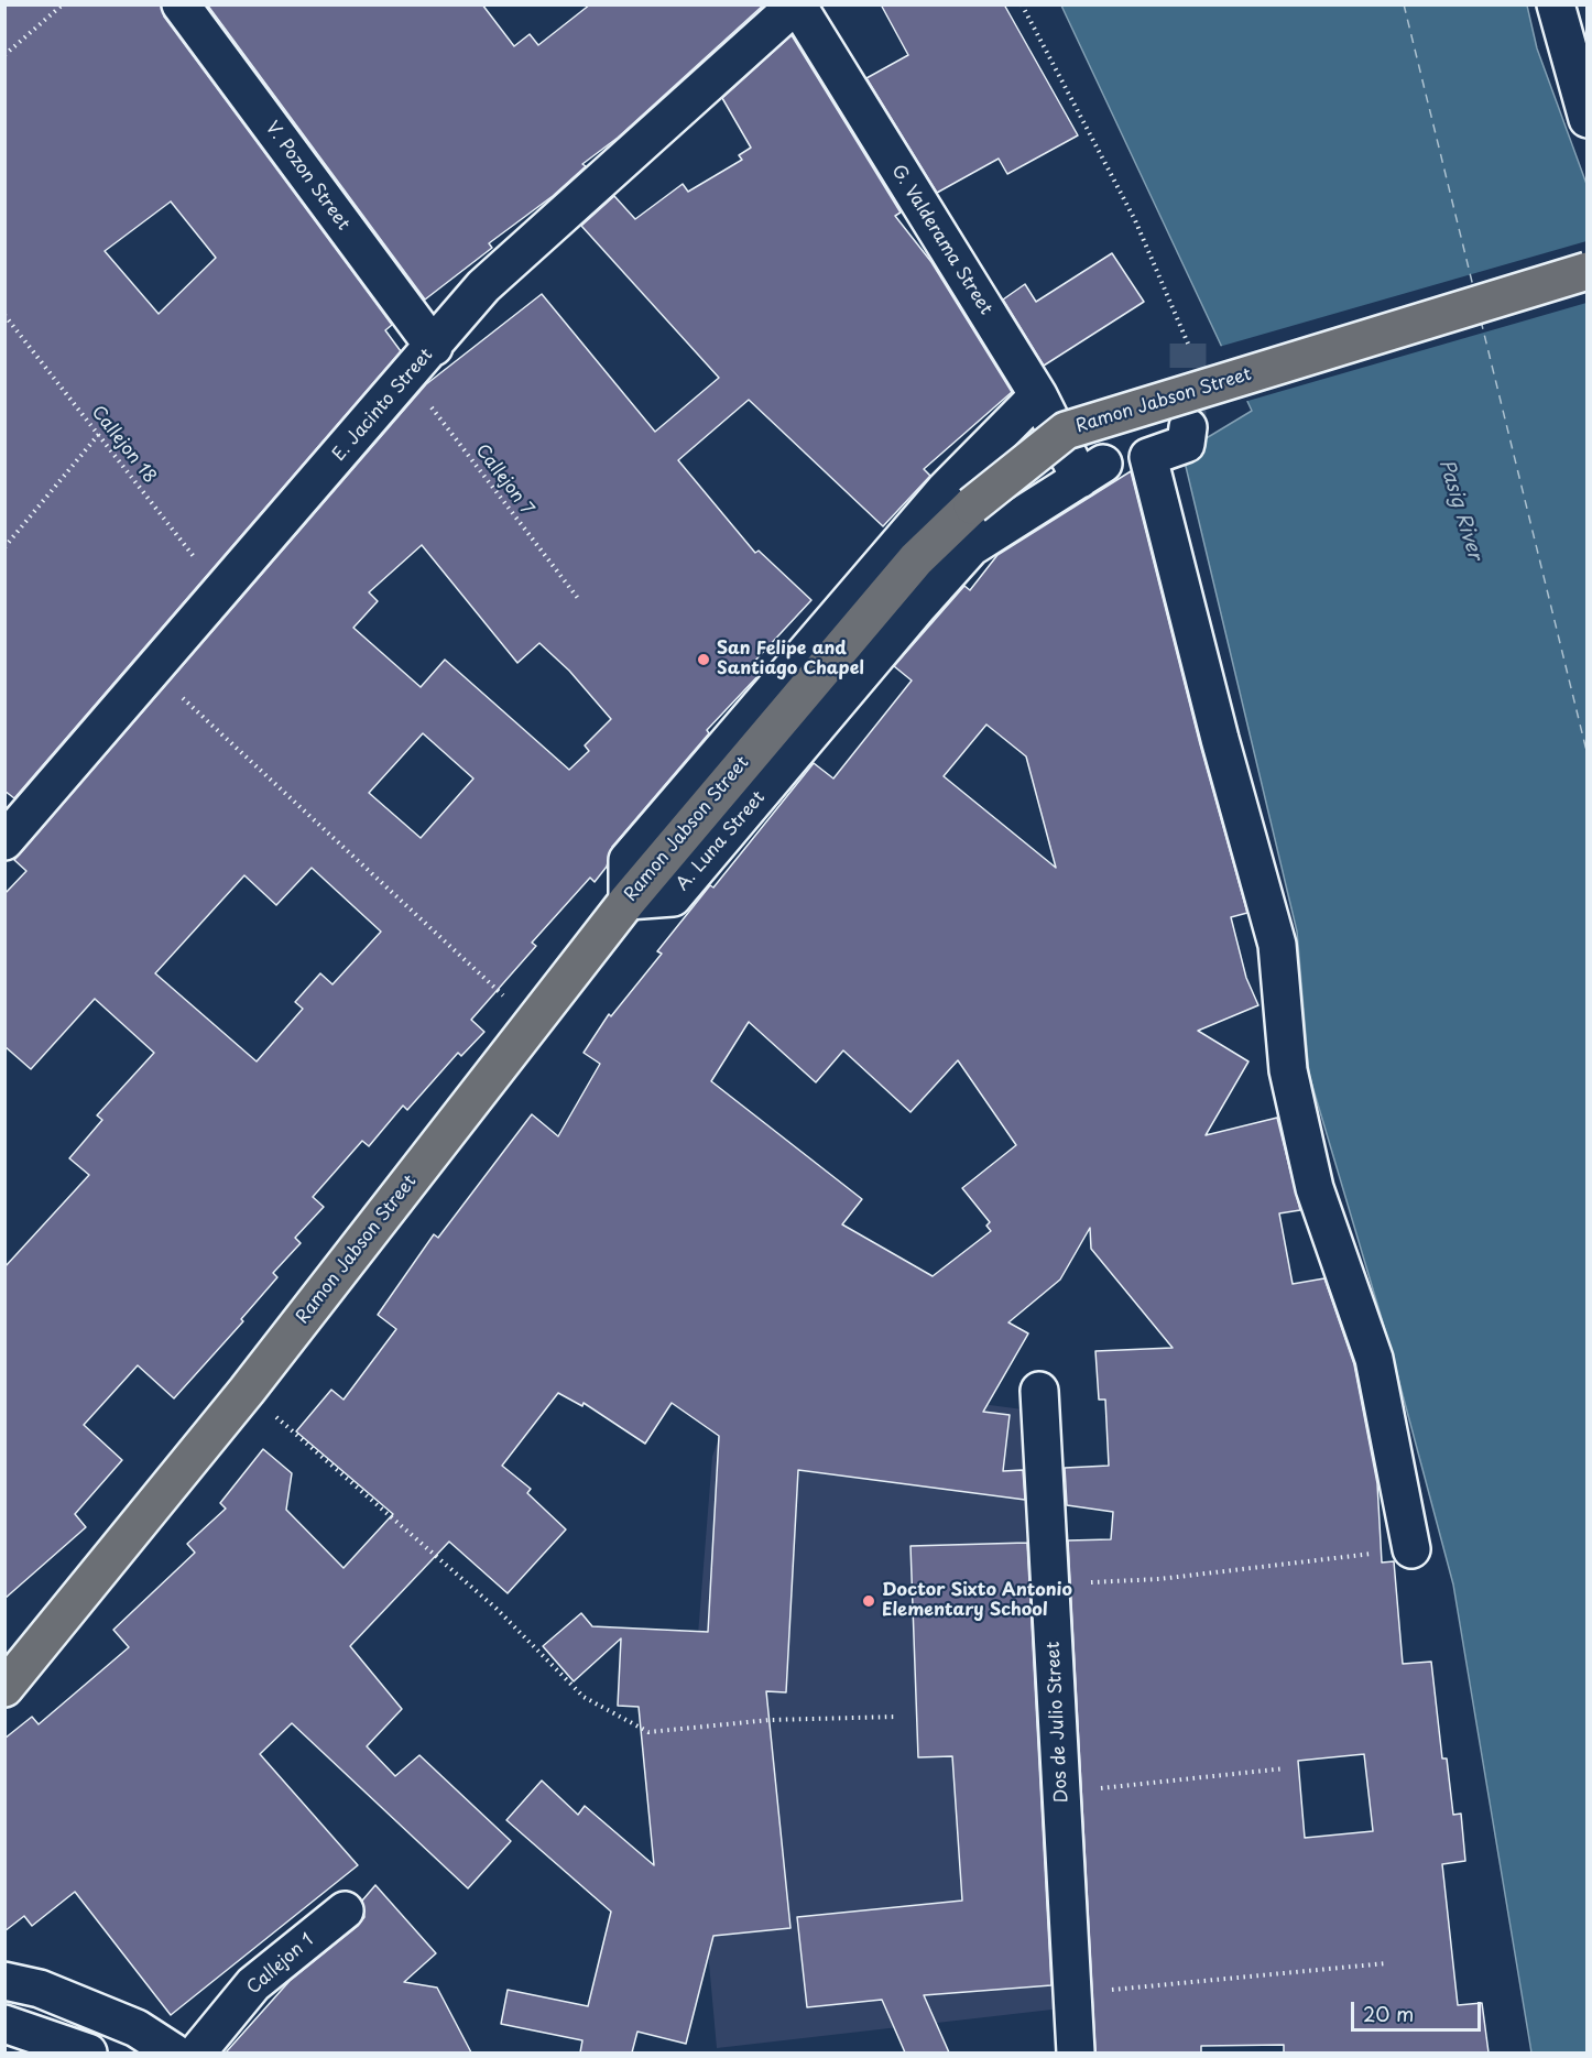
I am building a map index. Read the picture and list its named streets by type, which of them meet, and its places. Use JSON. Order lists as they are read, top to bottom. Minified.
{"streets":{"main road":["Ramon Jabson Street"],"street":["V. Pozon Street","G. Valderama Street","E. Jacinto Street","A. Luna Street","Dos de Julio Street","Callejon 1"],"path":["Callejon 18","Callejon 7"]},"crossings":[["V. Pozon Street","E. Jacinto Street"],["G. Valderama Street","E. Jacinto Street"],["G. Valderama Street","A. Luna Street"],["Ramon Jabson Street","A. Luna Street"],["E. Jacinto Street","Callejon 18"],["E. Jacinto Street","Callejon 7"]],"water":["Pasig River"],"places":["San Felipe and Santiago Chapel","Doctor Sixto Antonio Elementary School"],"scale_bar":"20 m"}
